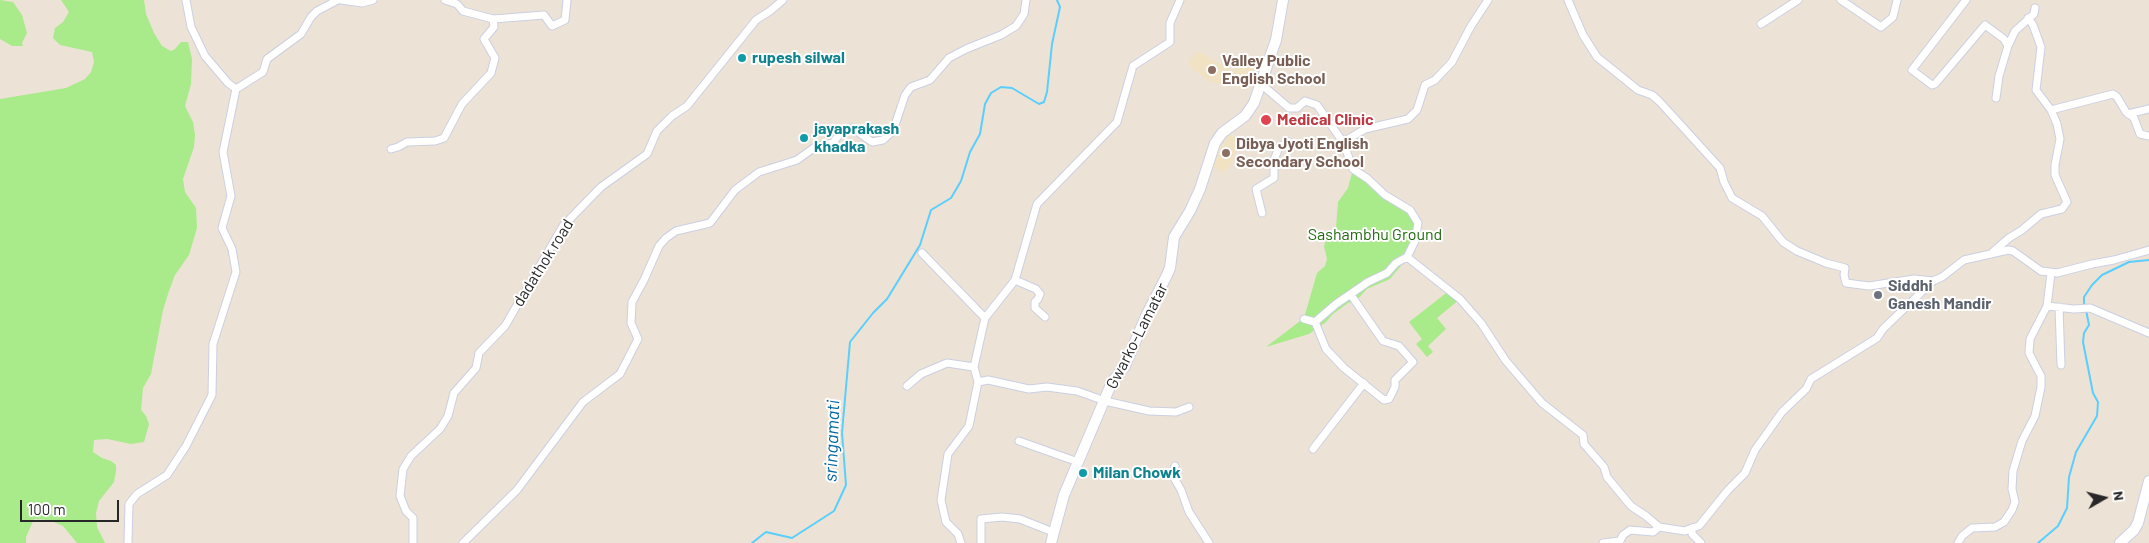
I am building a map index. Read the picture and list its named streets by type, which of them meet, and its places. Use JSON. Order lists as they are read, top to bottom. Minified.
{"streets":{"main road":["Gwarko-Lamatar"],"street":["dadathok road"]},"water":["sringamati"],"parks":["Sashambhu Ground"],"places":["rupesh silwal","Valley Public English School","Medical Clinic","jayaprakash khadka","Dibya Jyoti English Secondary School","Siddhi Ganesh Mandir","Milan Chowk"],"scale_bar":"100 m","north":"right"}
